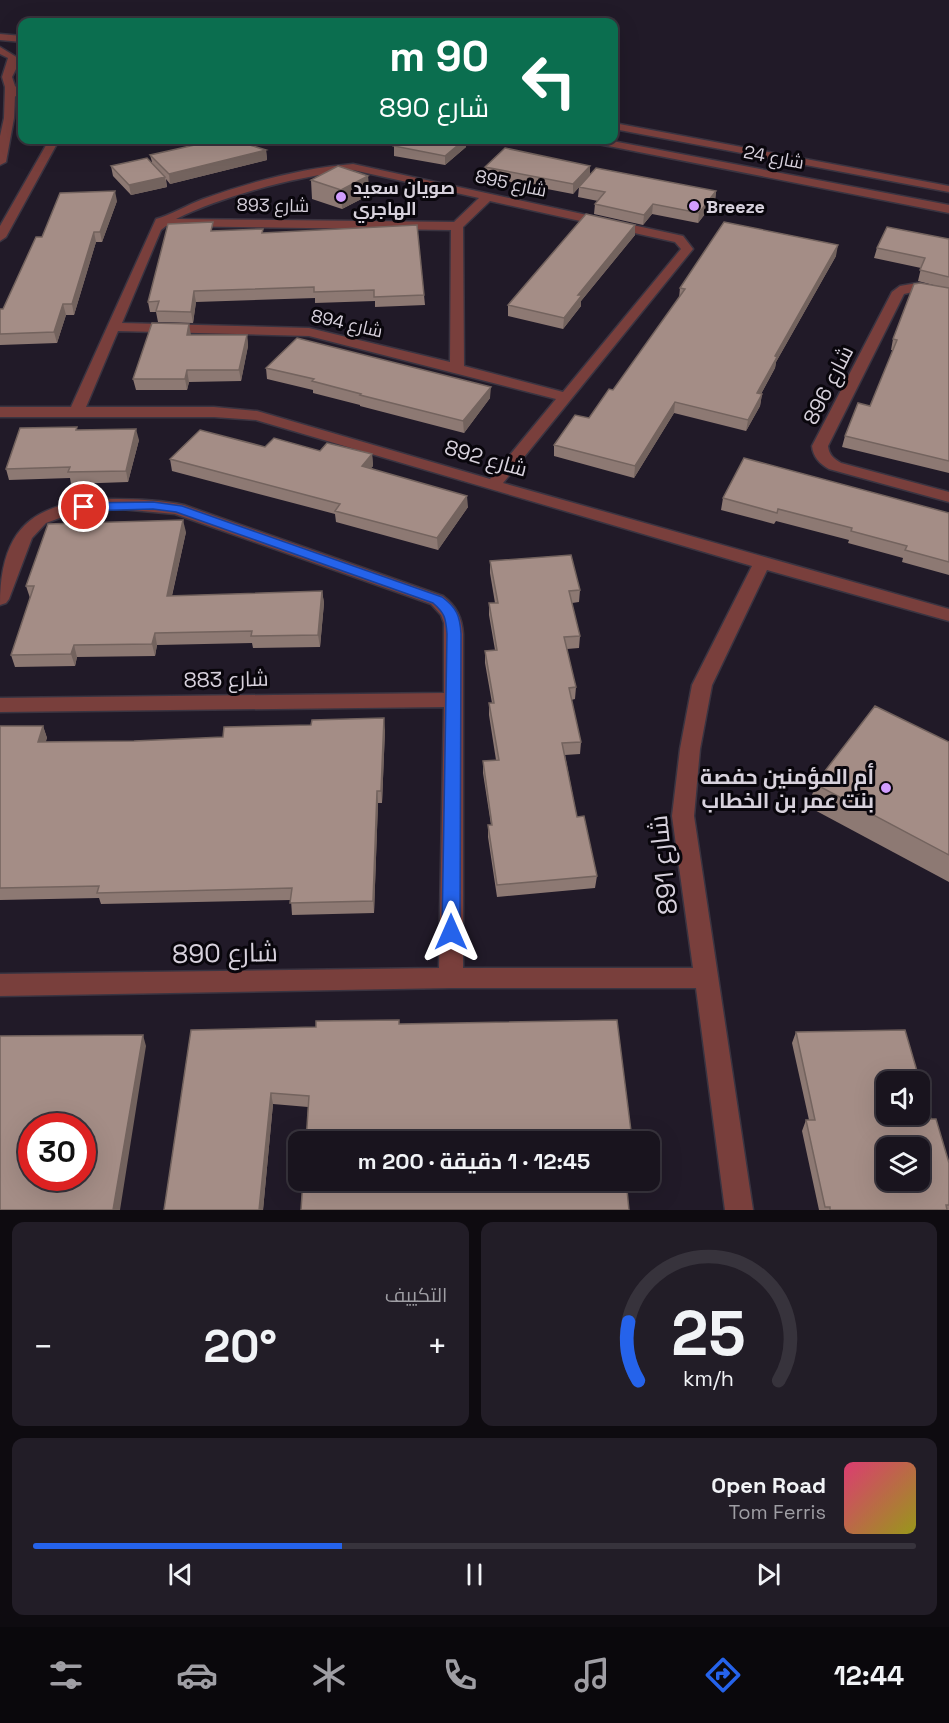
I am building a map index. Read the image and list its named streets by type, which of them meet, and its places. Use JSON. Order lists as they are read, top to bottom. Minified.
{"streets":{"street":["شارع 24","شارع 895","شارع 893","شارع 894","شارع 896","شارع 892","شارع 883","شارع 891","شارع 890"]},"crossings":[["شارع 895","شارع 893"],["شارع 895","شارع 894"],["شارع 895","شارع 892"],["شارع 892","شارع 891"],["شارع 891","شارع 890"]],"places":["صويان سعيد الهاجري","Breeze","أم المؤمنين حفصة بنت عمر بن الخطاب"],"page":{"turn":["90 m","شارع 890"],"limit":"30","trip":"12:45 · 1 دقيقة · 200 m","tile":"التكييف","heat":["−","20°","+"],"song":["Open Road","Tom Ferris"],"tabs":"12:44","gauge":["25","km/h"]}}
